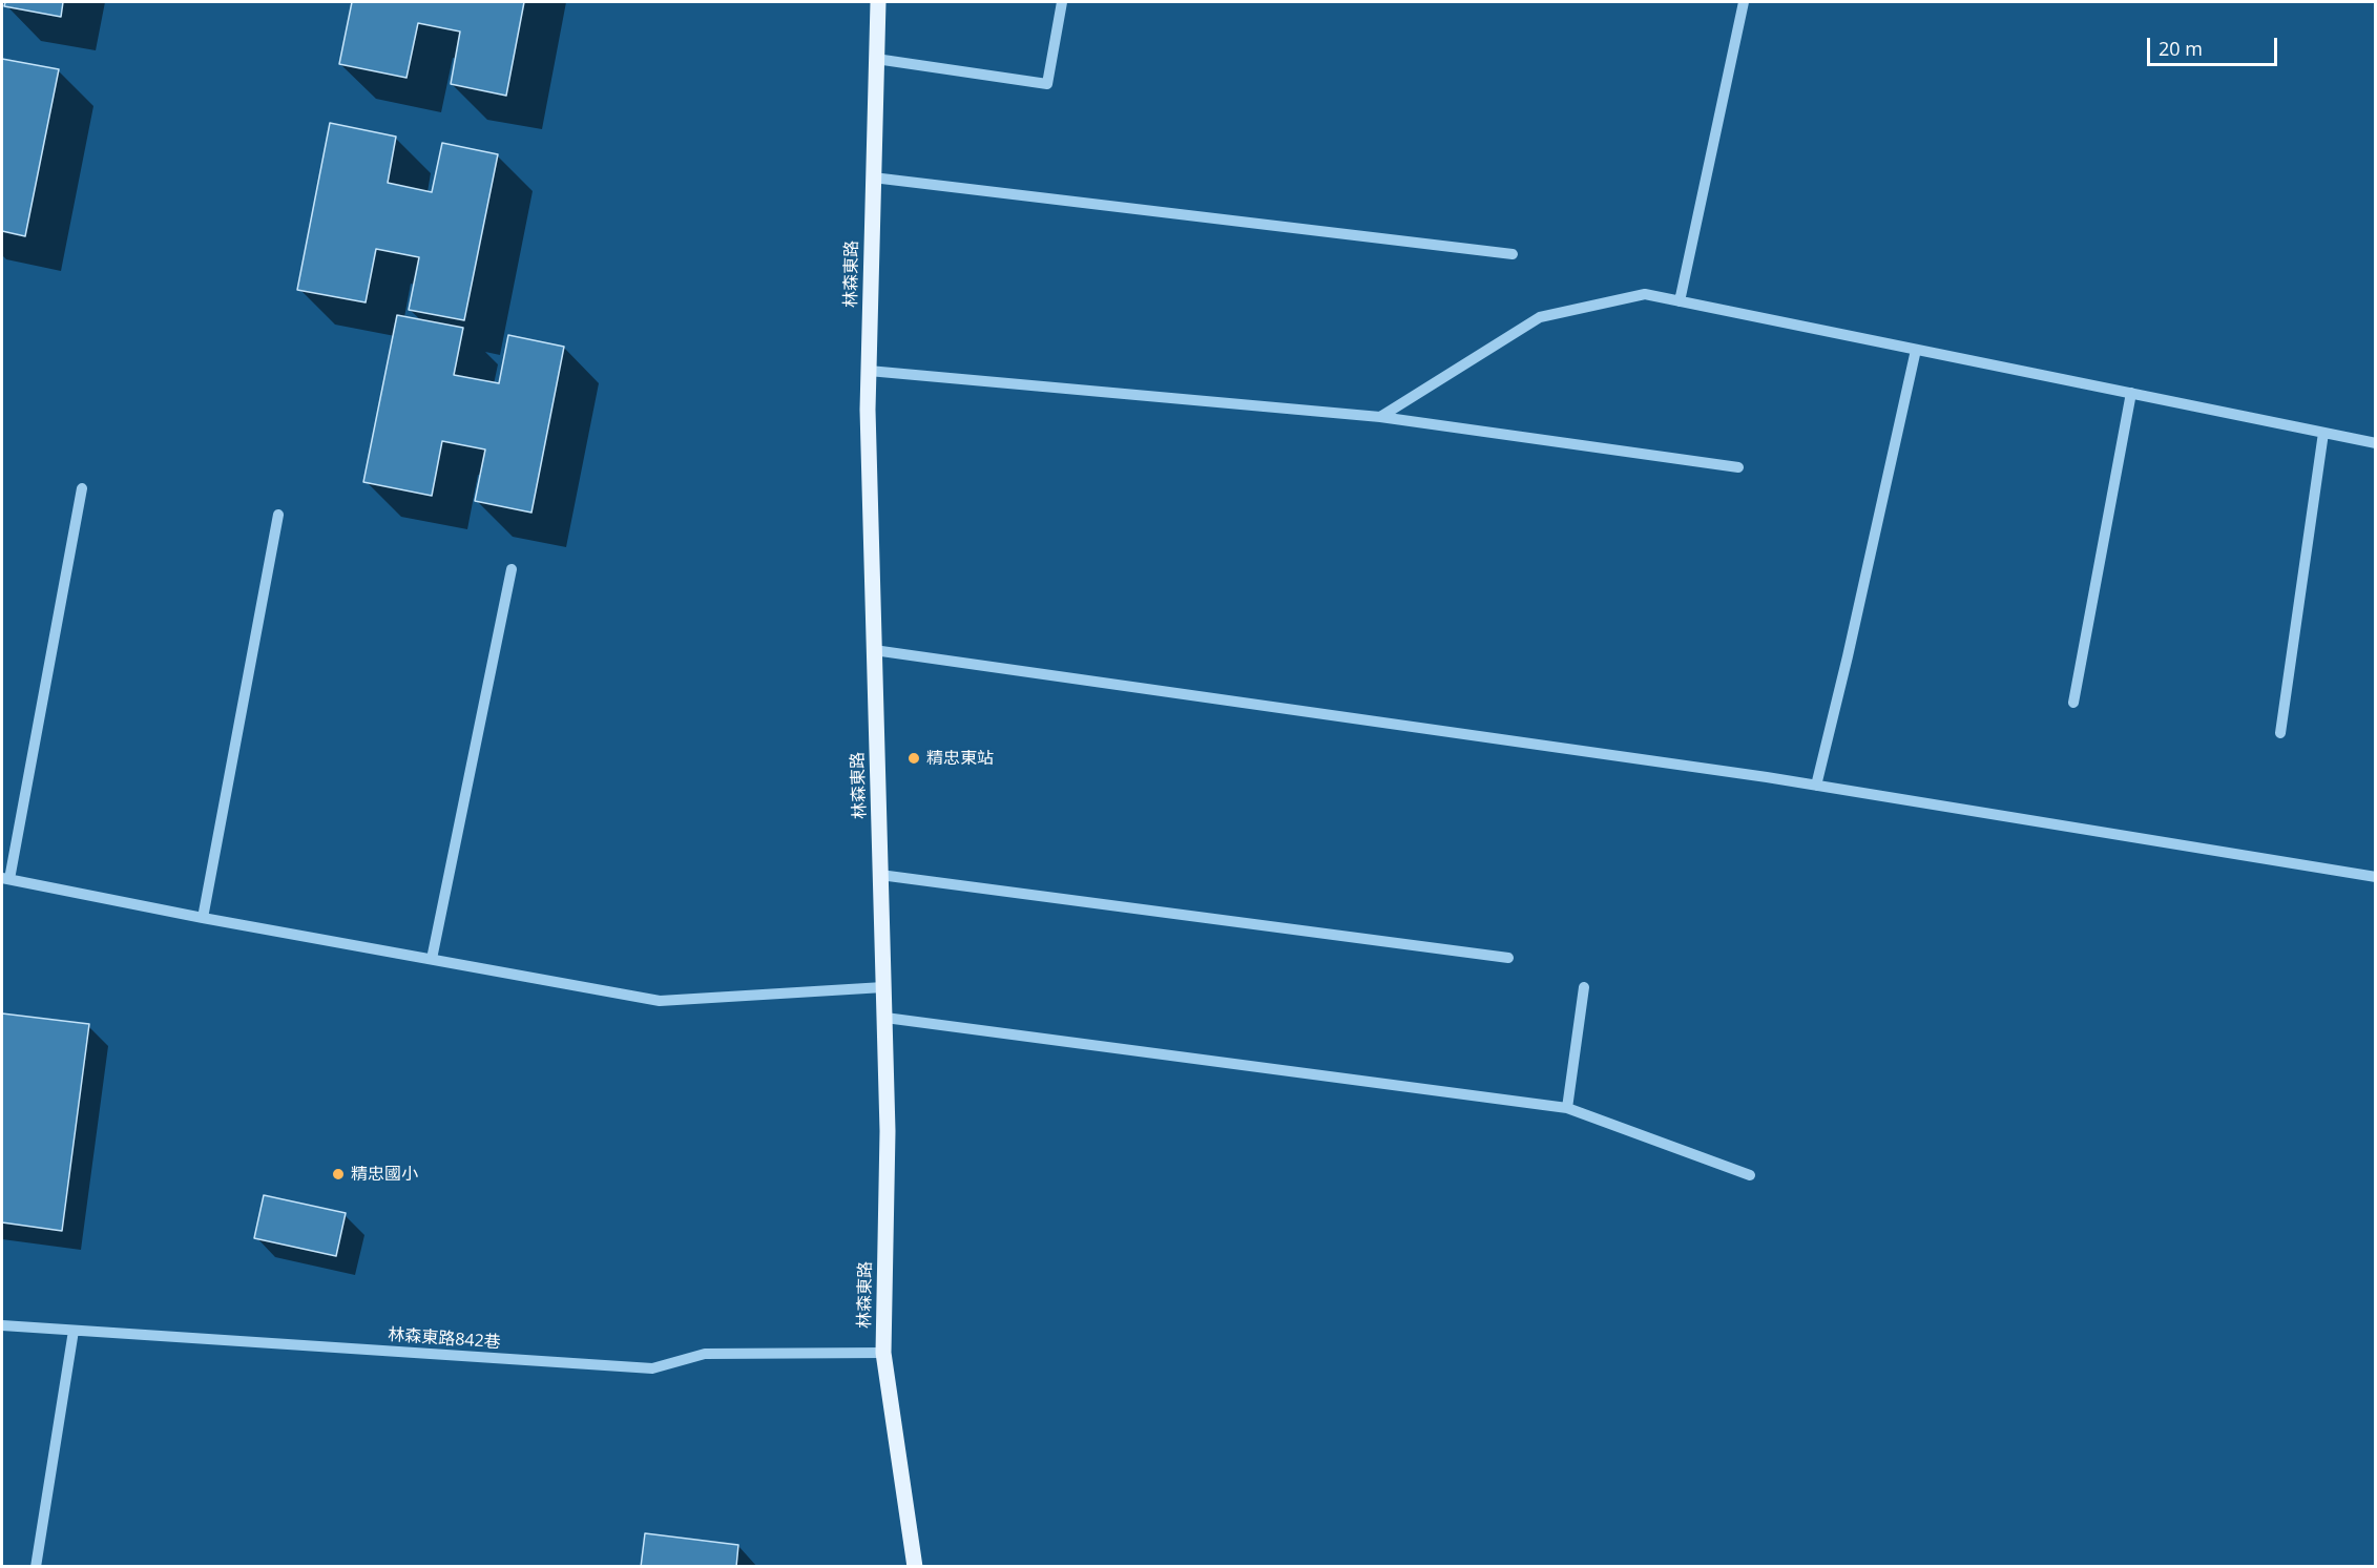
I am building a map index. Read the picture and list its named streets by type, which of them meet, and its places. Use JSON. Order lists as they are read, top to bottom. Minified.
{"streets":{"main road":["林森東路"],"street":["林森東路842巷"]},"crossings":[["林森東路","林森東路842巷"]],"places":["精忠東站","精忠國小"],"scale_bar":"20 m"}
